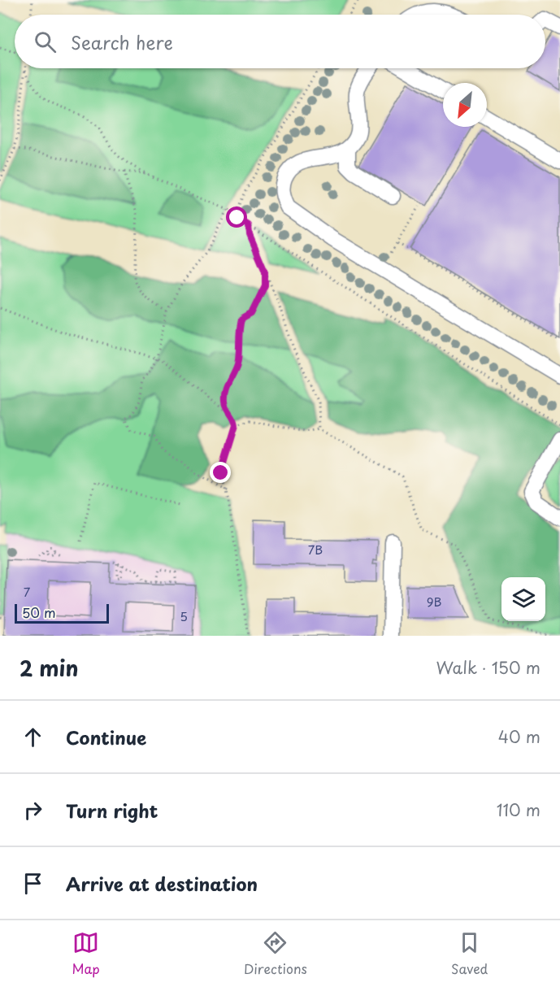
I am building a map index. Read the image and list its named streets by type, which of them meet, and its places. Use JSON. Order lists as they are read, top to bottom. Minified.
{"house_numbers":["7B","7","9B","5"],"scale_bar":"50 m","north":"bottom left","page":{"search":"Search here","scale":"50 m","heading":["2 min","Walk · 150 m"],"list":[["Continue","40 m"],["Turn right","110 m"],"Arrive at destination"],"nav":["Map","Directions","Saved"]}}
